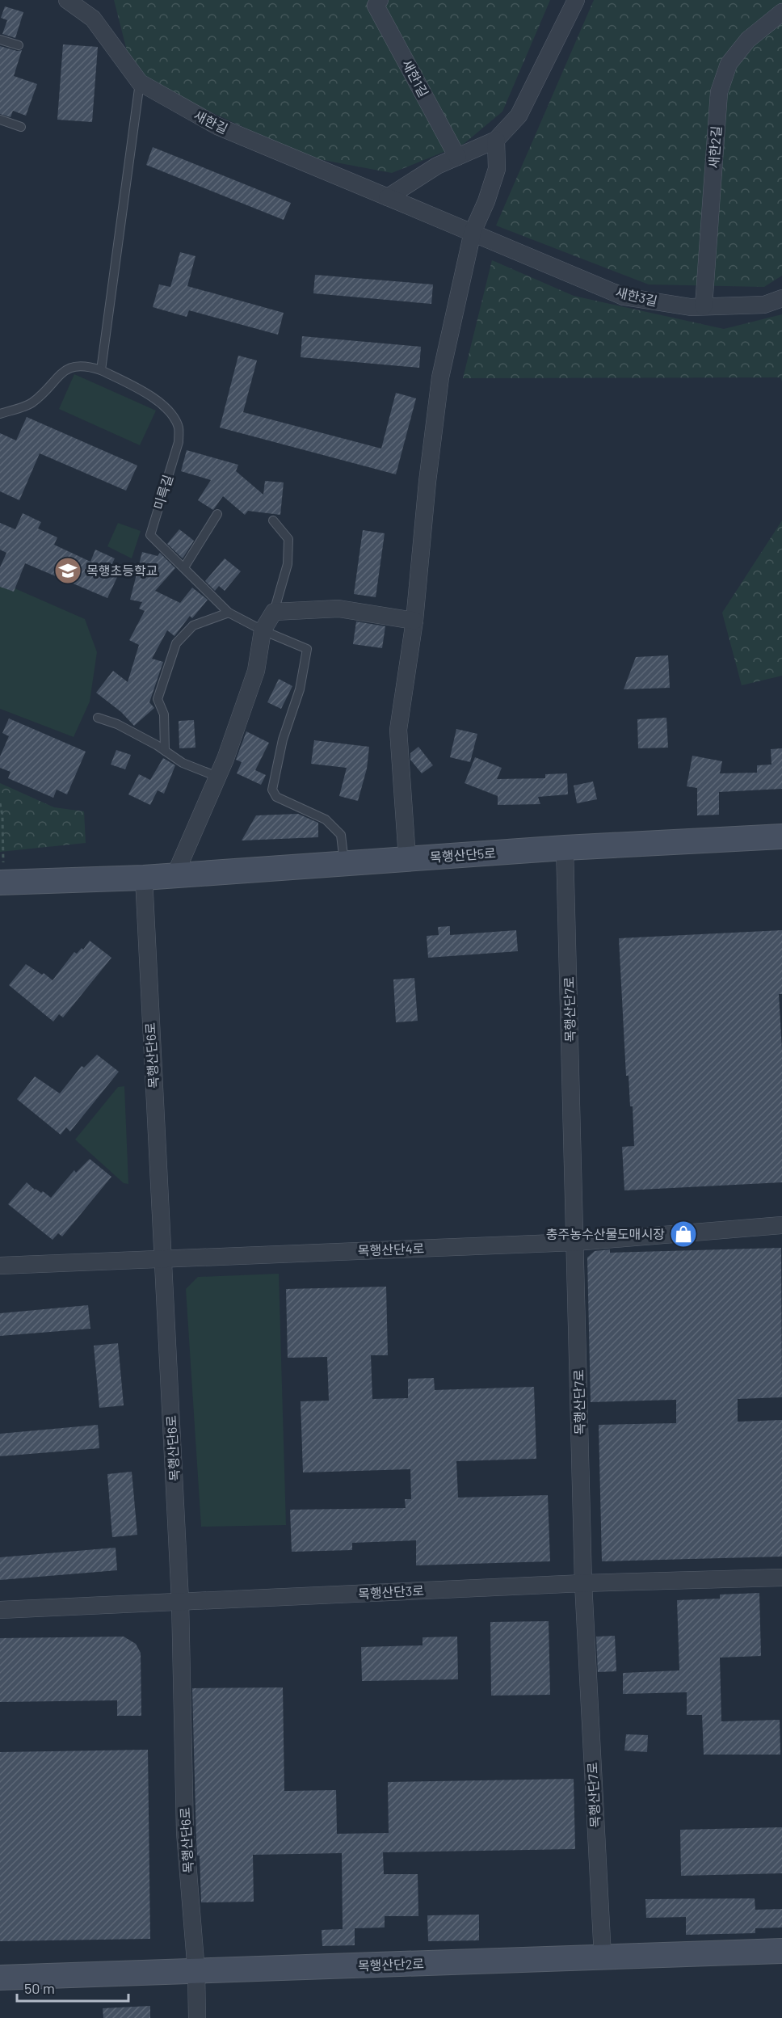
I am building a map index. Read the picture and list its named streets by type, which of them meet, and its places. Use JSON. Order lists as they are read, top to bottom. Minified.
{"streets":{"street":["새한1길","새한길","새한2길","새한3길","목행산단5로","목행산단7로","목행산단6로","목행산단4로","목행산단3로","목행산단2로"],"lane":["미륵길"]},"crossings":[["새한길","새한3길"],["새한2길","새한3길"],["미륵길","목행산단5로"],["목행산단5로","목행산단7로"],["목행산단5로","목행산단6로"],["목행산단7로","목행산단4로"],["목행산단7로","목행산단3로"],["목행산단7로","목행산단2로"],["목행산단6로","목행산단4로"],["목행산단6로","목행산단3로"],["목행산단6로","목행산단2로"]],"places":{"school or university":["목행초등학교"],"shop":["충주농수산물도매시장"]},"scale_bar":"50 m"}
